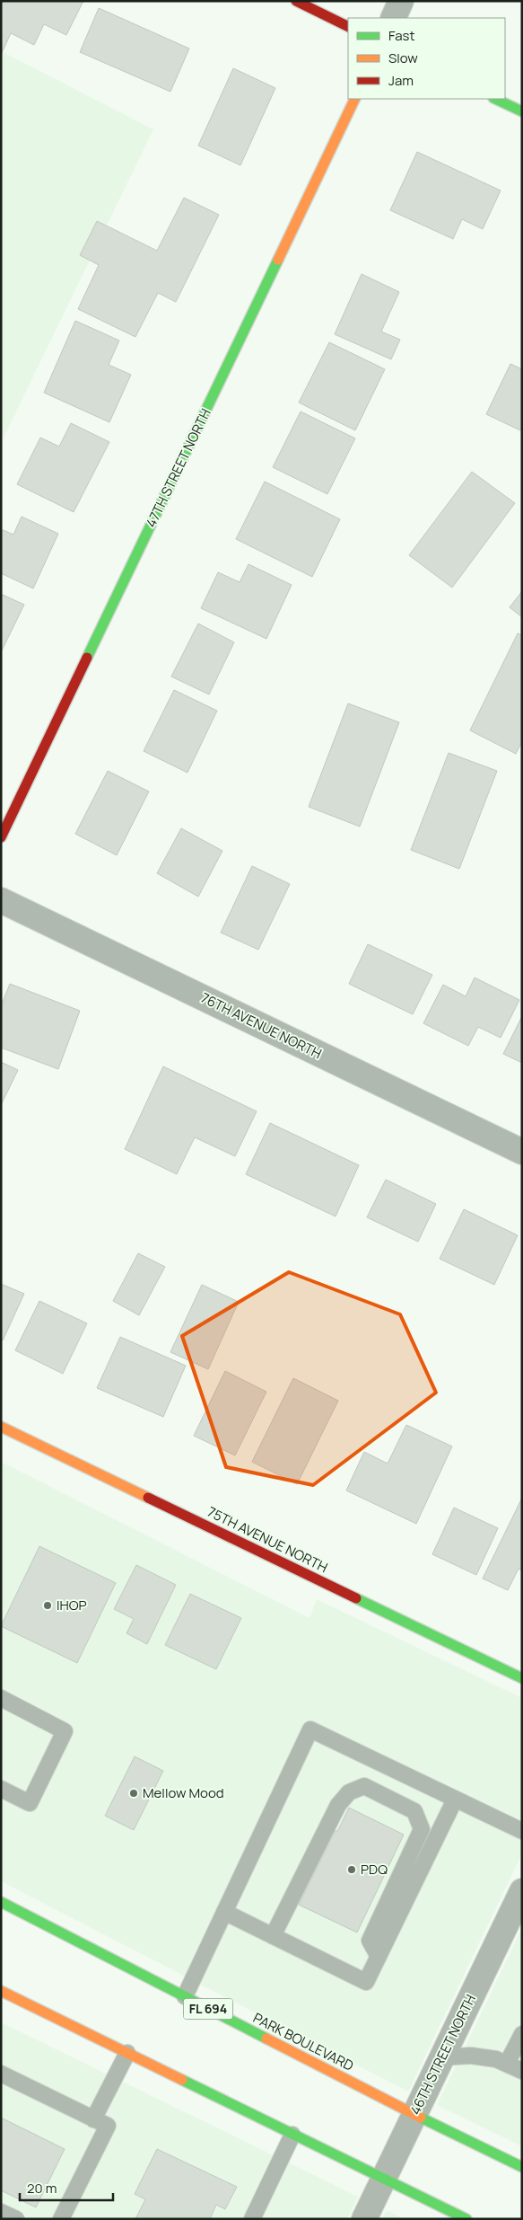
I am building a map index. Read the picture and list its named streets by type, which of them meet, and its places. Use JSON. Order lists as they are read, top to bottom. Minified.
{"streets":{"street":["47TH STREET NORTH","76TH AVENUE NORTH","75TH AVENUE NORTH","FL 694","PARK BOULEVARD","46TH STREET NORTH"]},"crossings":[["PARK BOULEVARD","46TH STREET NORTH"]],"places":["IHOP","Mellow Mood","PDQ"],"legend":["Fast","Slow","Jam"],"scale_bar":"20 m"}
